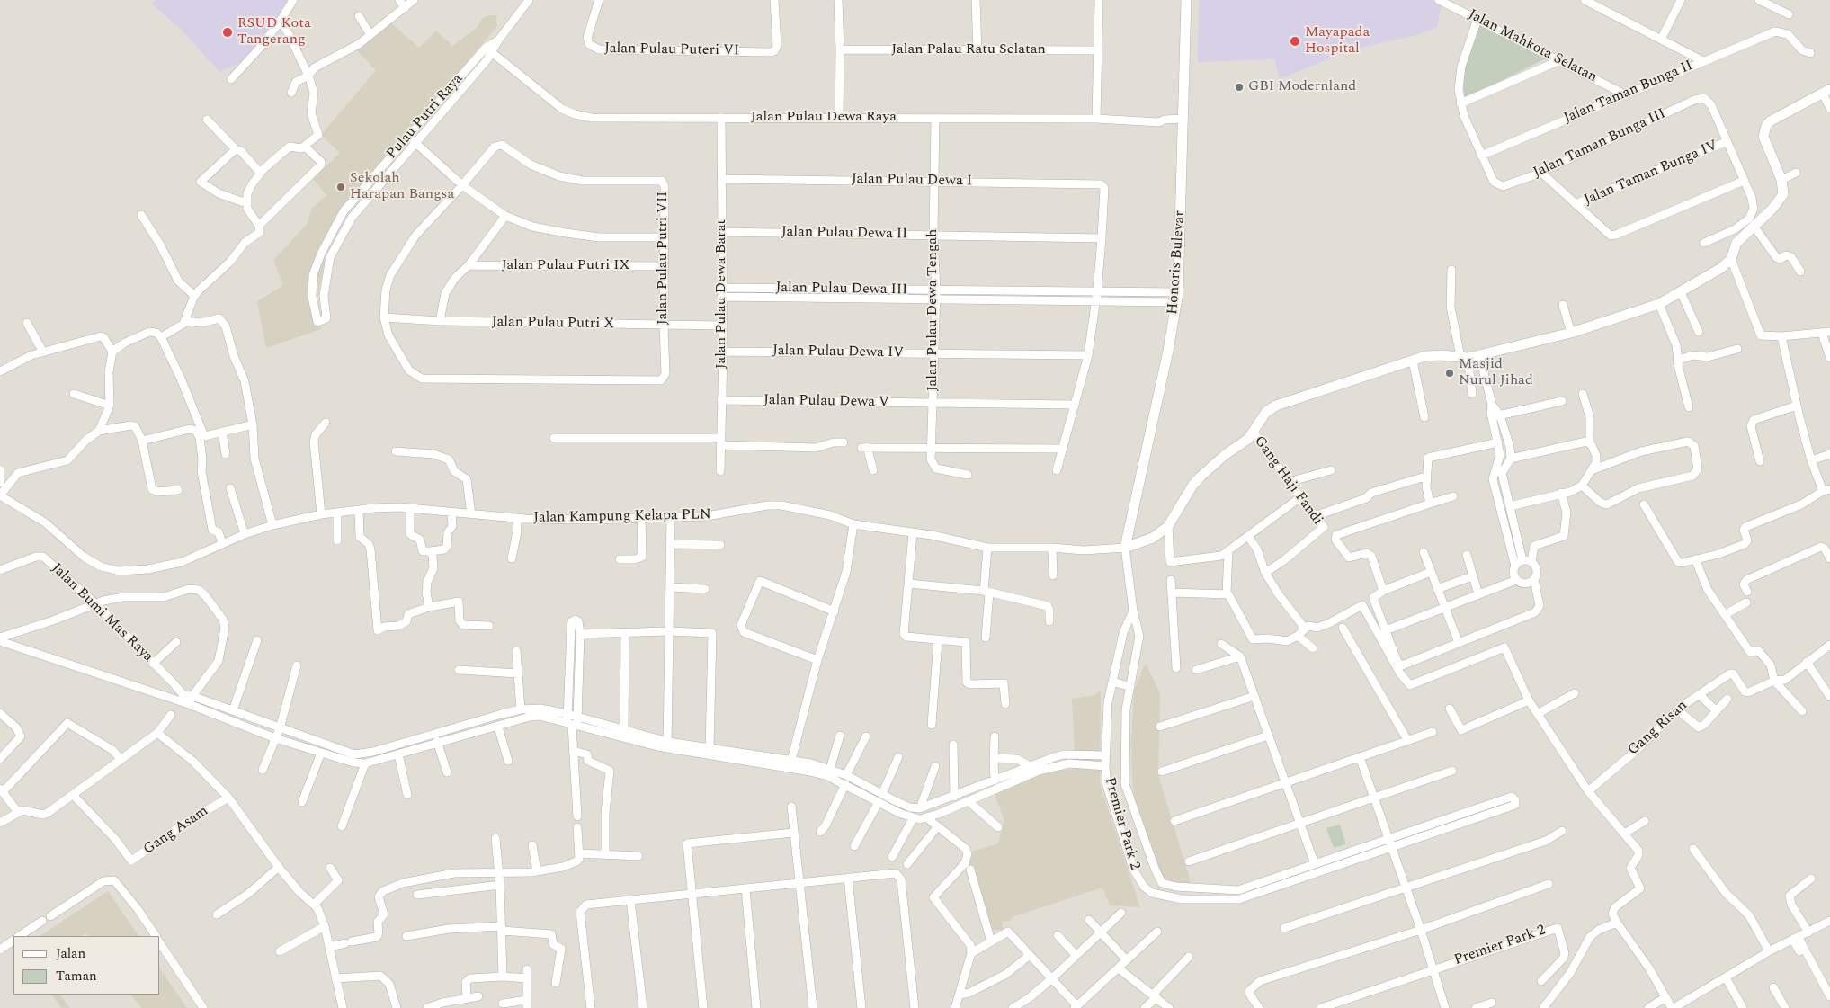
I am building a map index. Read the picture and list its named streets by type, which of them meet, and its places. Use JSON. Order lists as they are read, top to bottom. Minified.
{"streets":{"street":["Jalan Mahkota Selatan","Jalan Pulau Puteri VI","Jalan Palau Ratu Selatan","Jalan Taman Bunga II","Pulau Putri Raya","Jalan Pulau Dewa Raya","Jalan Taman Bunga III","Jalan Taman Bunga IV","Jalan Pulau Dewa I","Jalan Pulau Dewa II","Jalan Pulau Putri VII","Honoris Bulevar","Jalan Pulau Putri IX","Jalan Pulau Dewa III","Jalan Pulau Dewa Barat","Jalan Pulau Dewa Tengah","Jalan Pulau Putri X","Jalan Pulau Dewa IV","Jalan Pulau Dewa V","Gang Haji Fandi","Jalan Kampung Kelapa PLN","Jalan Bumi Mas Raya","Gang Risan","Premier Park 2","Gang Asam"]},"crossings":[["Jalan Mahkota Selatan","Jalan Taman Bunga II"],["Jalan Taman Bunga II","Jalan Taman Bunga III"],["Pulau Putri Raya","Jalan Pulau Dewa Raya"],["Jalan Pulau Dewa Raya","Honoris Bulevar"],["Jalan Pulau Dewa Raya","Jalan Pulau Dewa Barat"],["Jalan Pulau Dewa Raya","Jalan Pulau Dewa Tengah"],["Jalan Taman Bunga III","Jalan Taman Bunga IV"],["Jalan Pulau Dewa I","Jalan Pulau Dewa II"],["Jalan Pulau Dewa I","Jalan Pulau Dewa Barat"],["Jalan Pulau Dewa I","Jalan Pulau Dewa Tengah"],["Jalan Pulau Dewa II","Jalan Pulau Dewa Barat"],["Jalan Pulau Dewa II","Jalan Pulau Dewa Tengah"],["Jalan Pulau Putri VII","Jalan Pulau Putri IX"],["Jalan Pulau Putri VII","Jalan Pulau Putri X"],["Honoris Bulevar","Jalan Pulau Dewa III"],["Honoris Bulevar","Jalan Kampung Kelapa PLN"],["Honoris Bulevar","Premier Park 2"],["Jalan Pulau Dewa III","Jalan Pulau Dewa Barat"],["Jalan Pulau Dewa III","Jalan Pulau Dewa Tengah"],["Jalan Pulau Dewa Barat","Jalan Pulau Putri X"],["Jalan Pulau Dewa Barat","Jalan Pulau Dewa IV"],["Jalan Pulau Dewa Barat","Jalan Pulau Dewa V"],["Jalan Pulau Dewa Tengah","Jalan Pulau Dewa IV"],["Jalan Pulau Dewa Tengah","Jalan Pulau Dewa V"],["Gang Haji Fandi","Jalan Kampung Kelapa PLN"],["Jalan Kampung Kelapa PLN","Premier Park 2"]],"places":["RSUD Kota Tangerang","Mayapada Hospital","GBI Modernland","Sekolah Harapan Bangsa","Masjid Nurul Jihad"],"legend":["Jalan","Taman"]}
